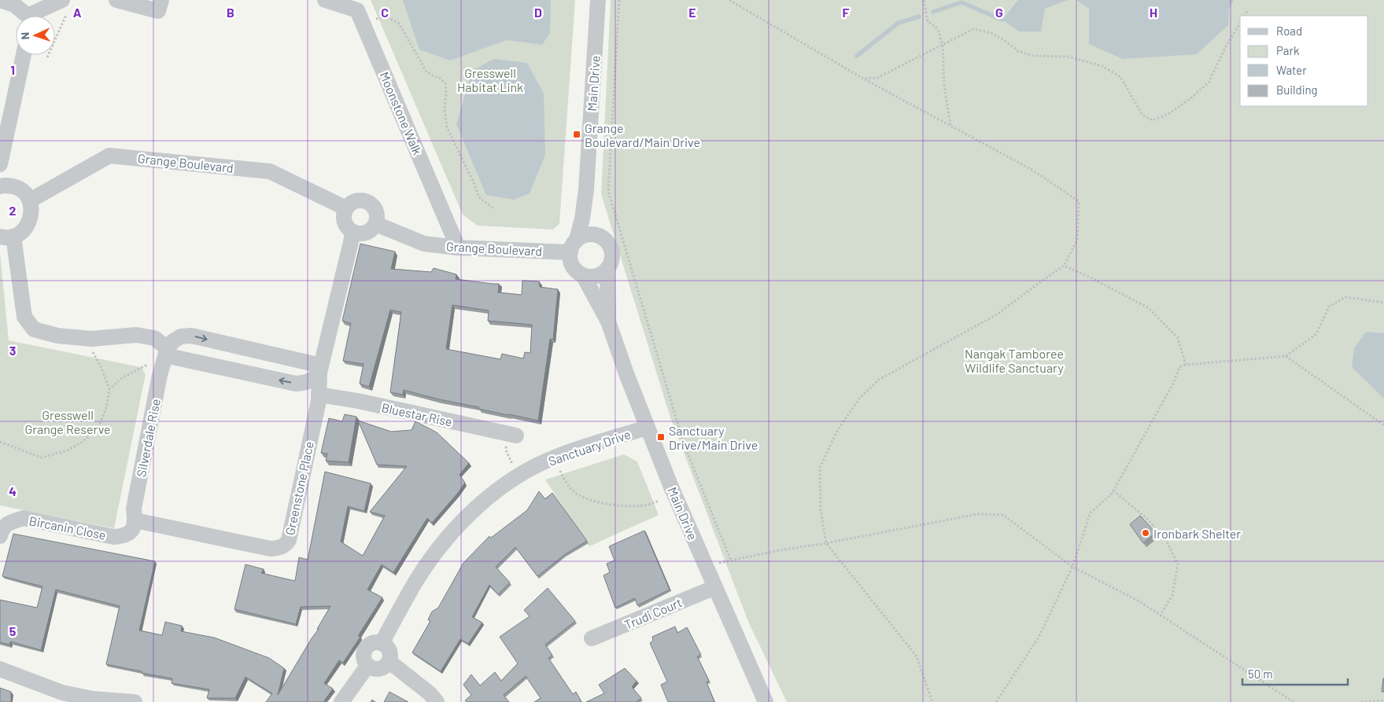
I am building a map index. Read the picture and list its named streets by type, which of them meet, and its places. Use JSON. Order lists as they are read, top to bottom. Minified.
{"streets":{"street":["Main Drive","Moonstone Walk","Grange Boulevard","Bluestar Rise","Silverdale Rise","Sanctuary Drive","Greenstone Place","Bircanin Close","Trudi Court"]},"crossings":[["Main Drive","Grange Boulevard"],["Main Drive","Sanctuary Drive"],["Main Drive","Trudi Court"],["Moonstone Walk","Grange Boulevard"],["Bluestar Rise","Greenstone Place"],["Silverdale Rise","Greenstone Place"],["Silverdale Rise","Bircanin Close"],["Greenstone Place","Bircanin Close"]],"parks":["Gresswell Habitat Link","Nangak Tamboree Wildlife Sanctuary","Gresswell Grange Reserve"],"places":{"transit":["Grange Boulevard/Main Drive","Sanctuary Drive/Main Drive"],"other":["Ironbark Shelter"]},"legend":["Road","Park","Water","Building"],"scale_bar":"50 m","north":"left","grid":{"columns":["A","B","C","D","E","F","G","H"],"rows":["1","2","3","4","5"]}}
